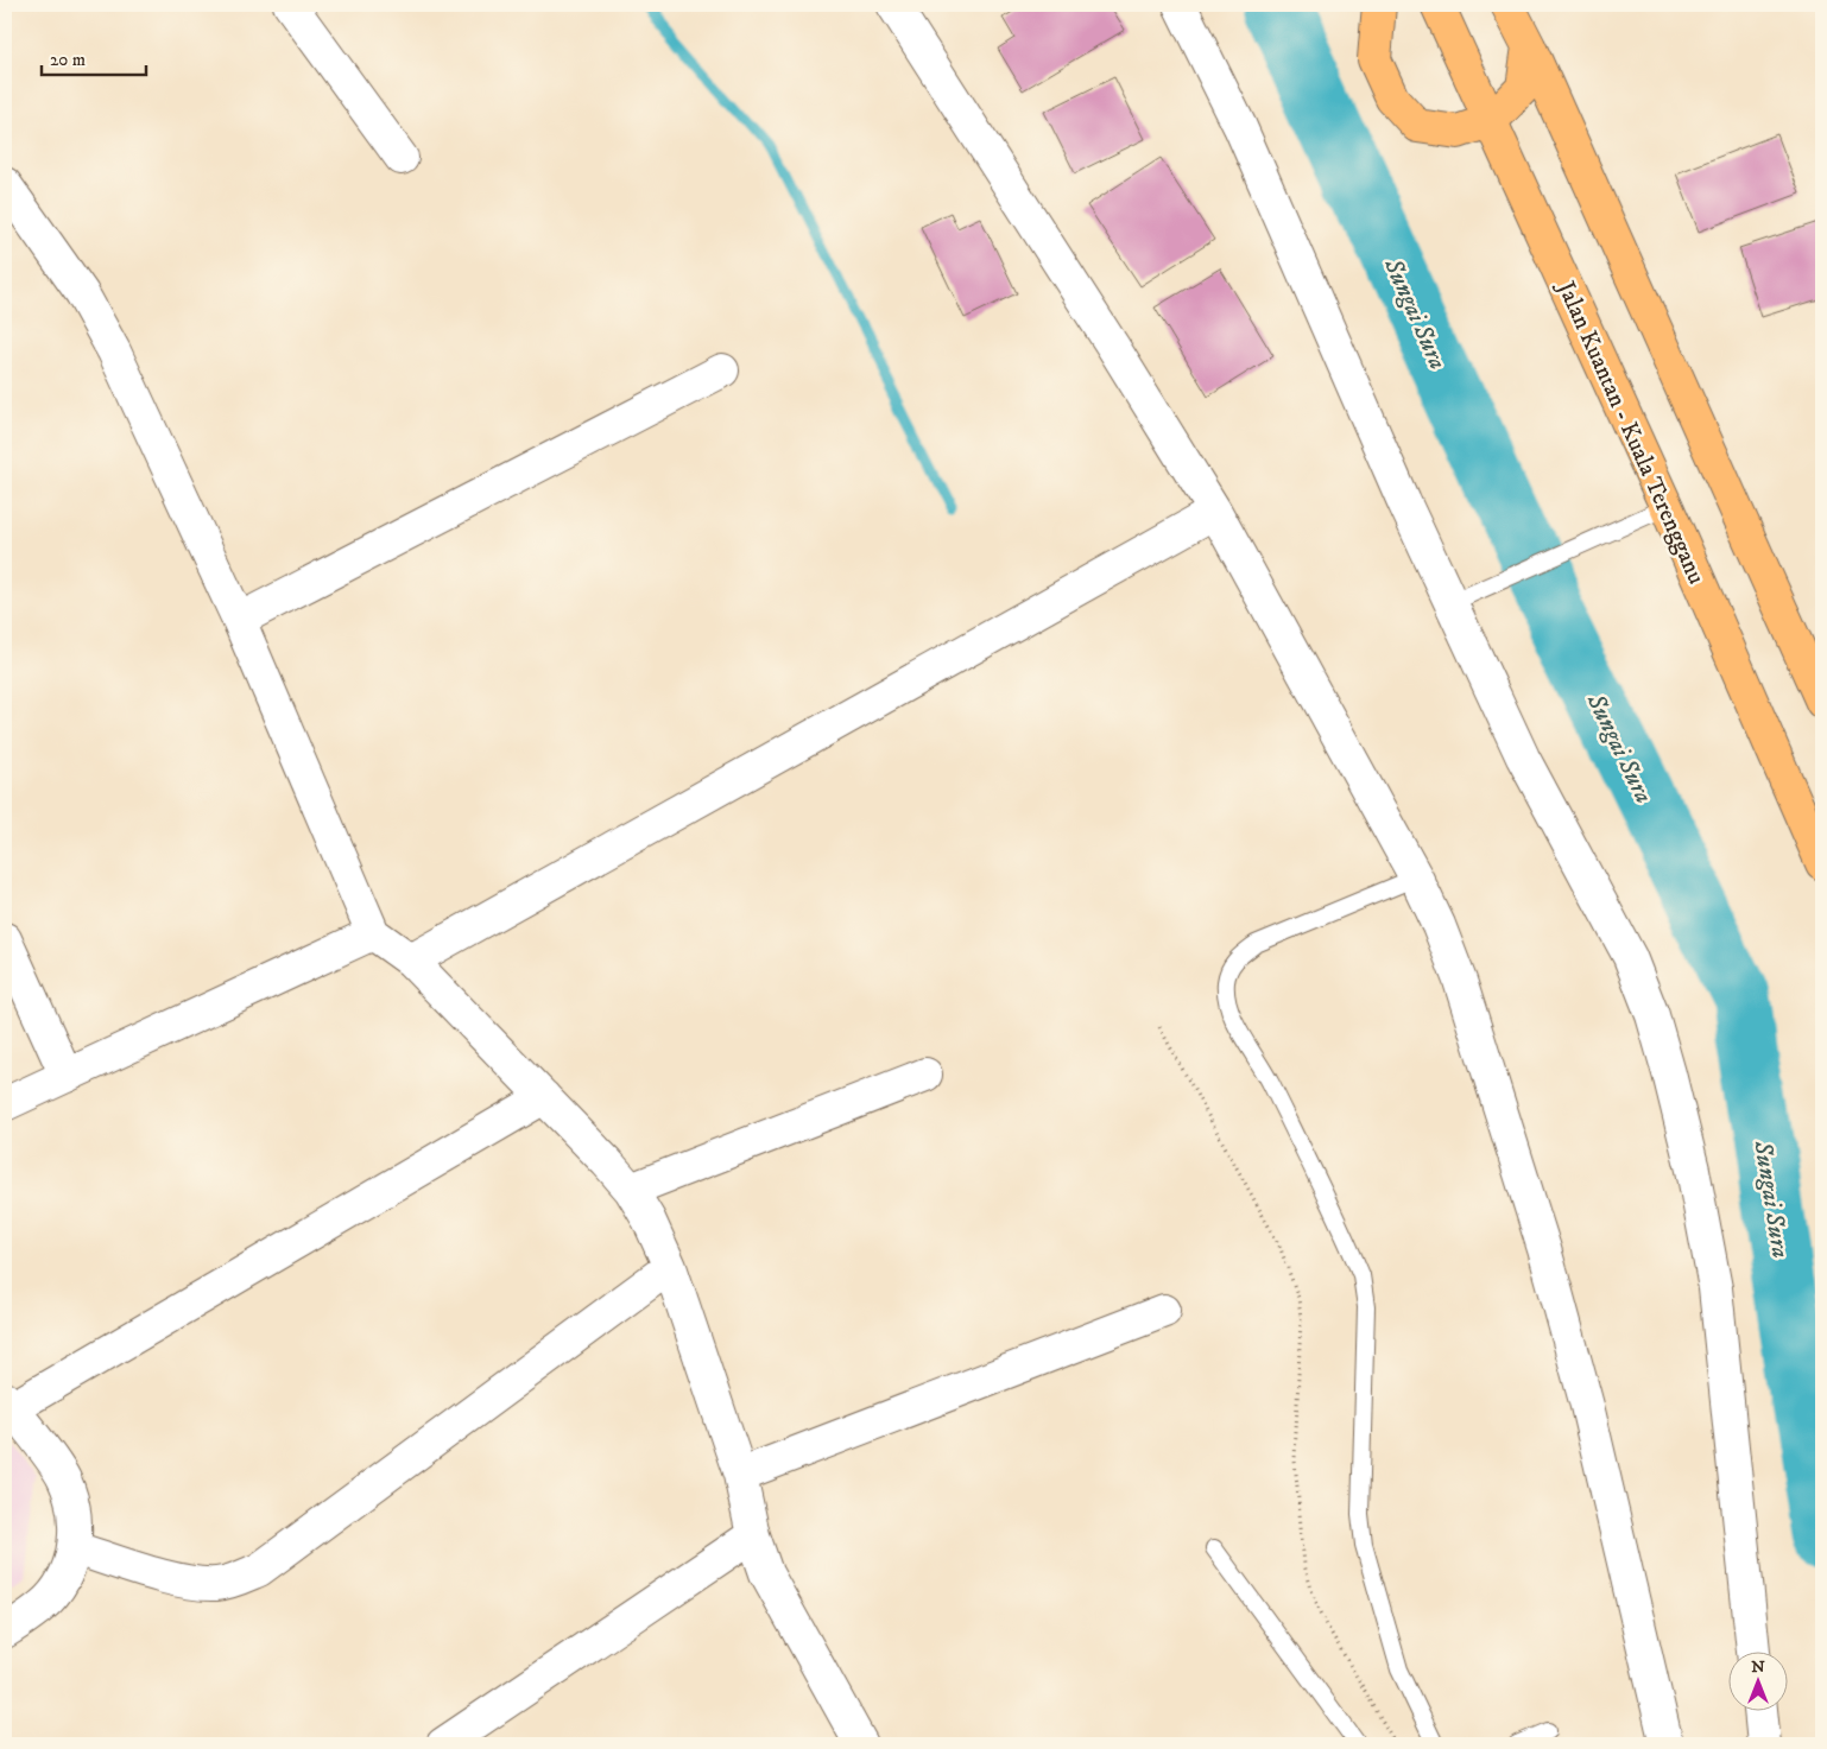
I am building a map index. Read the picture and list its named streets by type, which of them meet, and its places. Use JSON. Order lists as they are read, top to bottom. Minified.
{"streets":{"highway":["Jalan Kuantan - Kuala Terengganu"]},"water":["Sungai Sura"],"scale_bar":"20 m","north":"top"}
